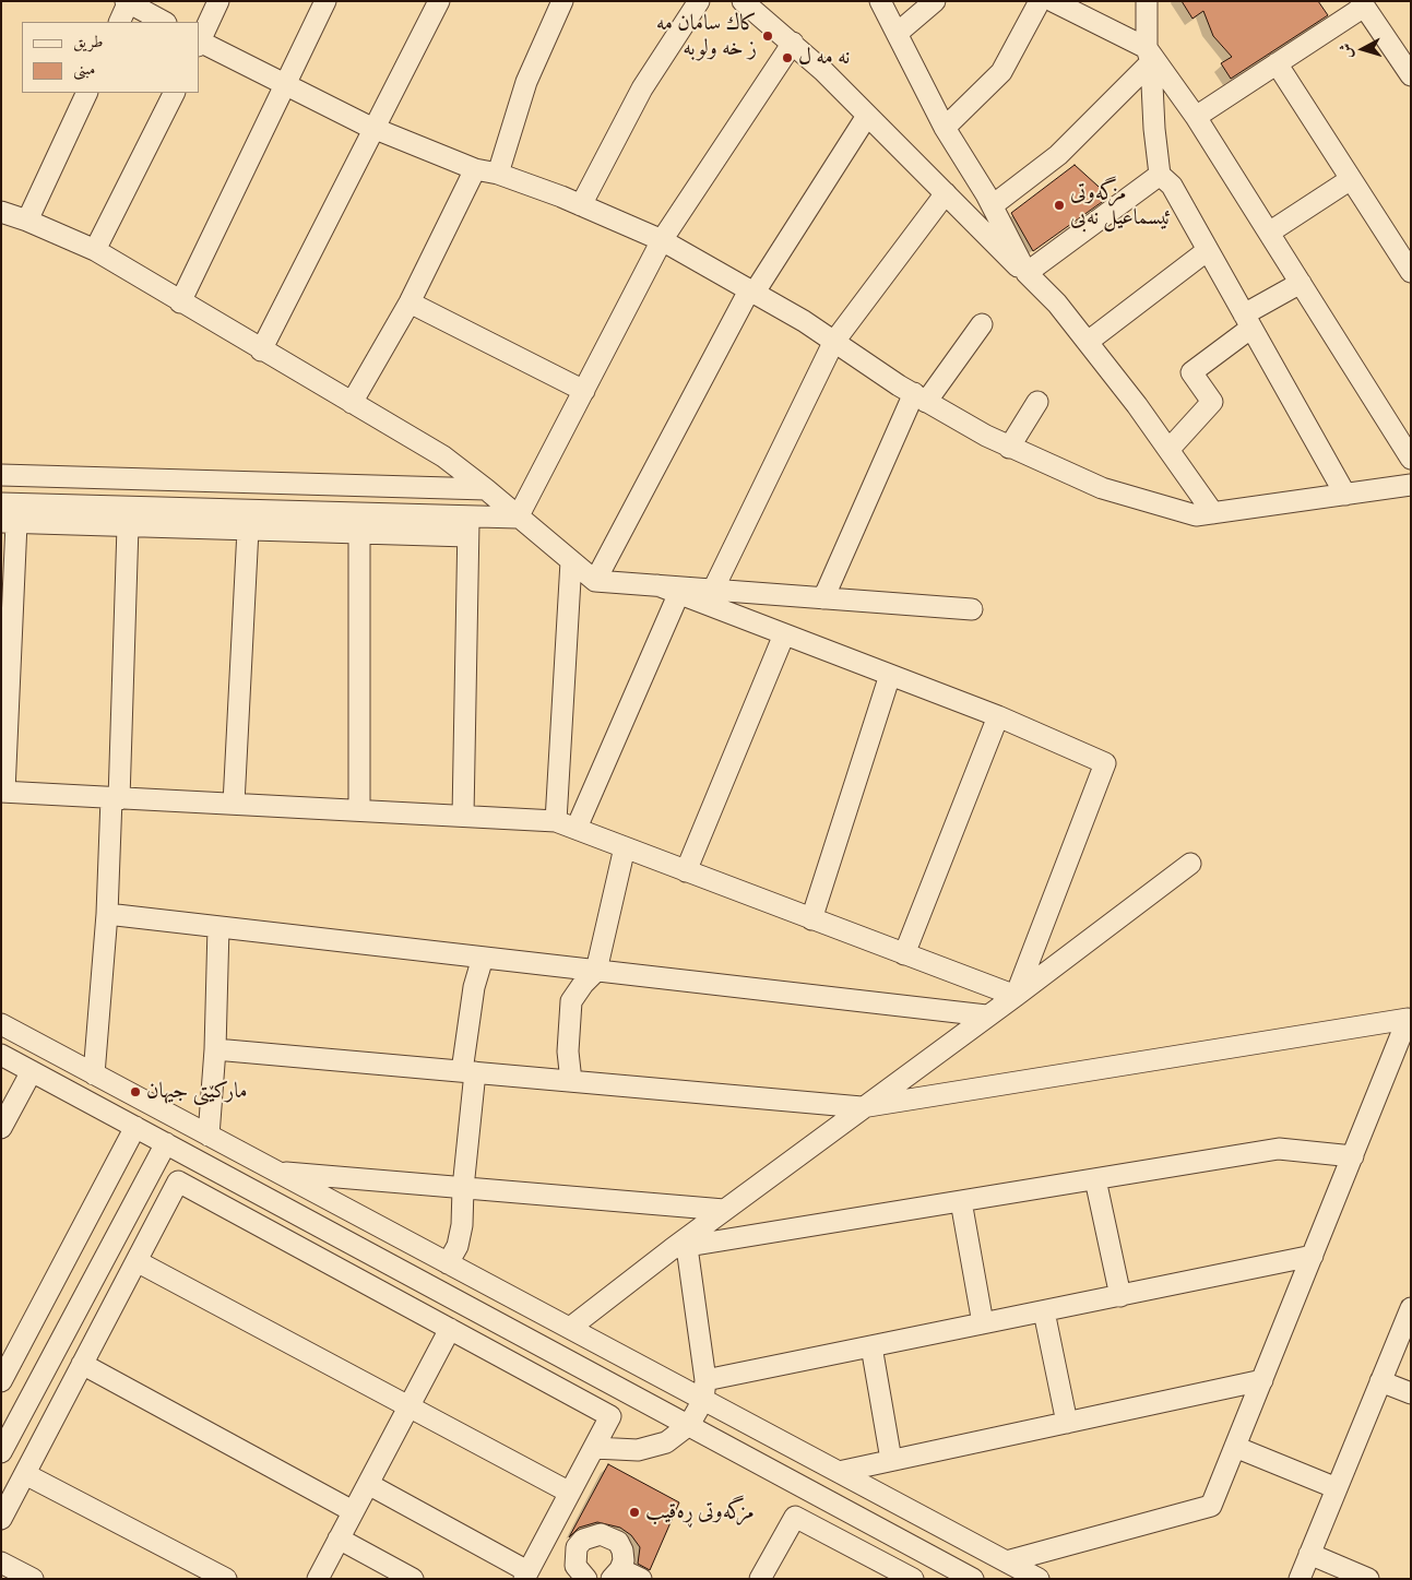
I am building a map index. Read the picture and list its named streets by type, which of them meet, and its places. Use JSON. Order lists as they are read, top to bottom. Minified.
{"places":["كاك سامان مه ز خه ولوبه","نه مه ل","مزگەوتی ئیسماعیل نەبی","مارکێتی جیهان","مزگەوتی ڕەقیب"],"legend":["طريق","مبنى"],"north":"left"}
